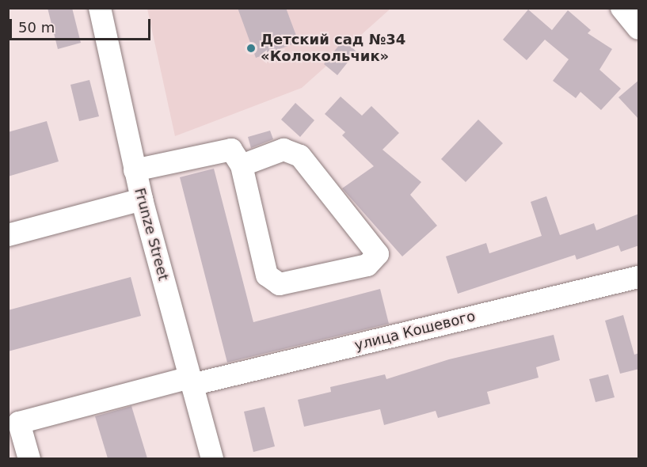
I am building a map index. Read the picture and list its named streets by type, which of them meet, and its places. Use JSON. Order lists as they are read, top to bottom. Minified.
{"streets":{"street":["Frunze Street","улица Кошевого"]},"crossings":[["Frunze Street","улица Кошевого"]],"places":["Детский сад №34 «Колокольчик»"],"scale_bar":"50 m"}
